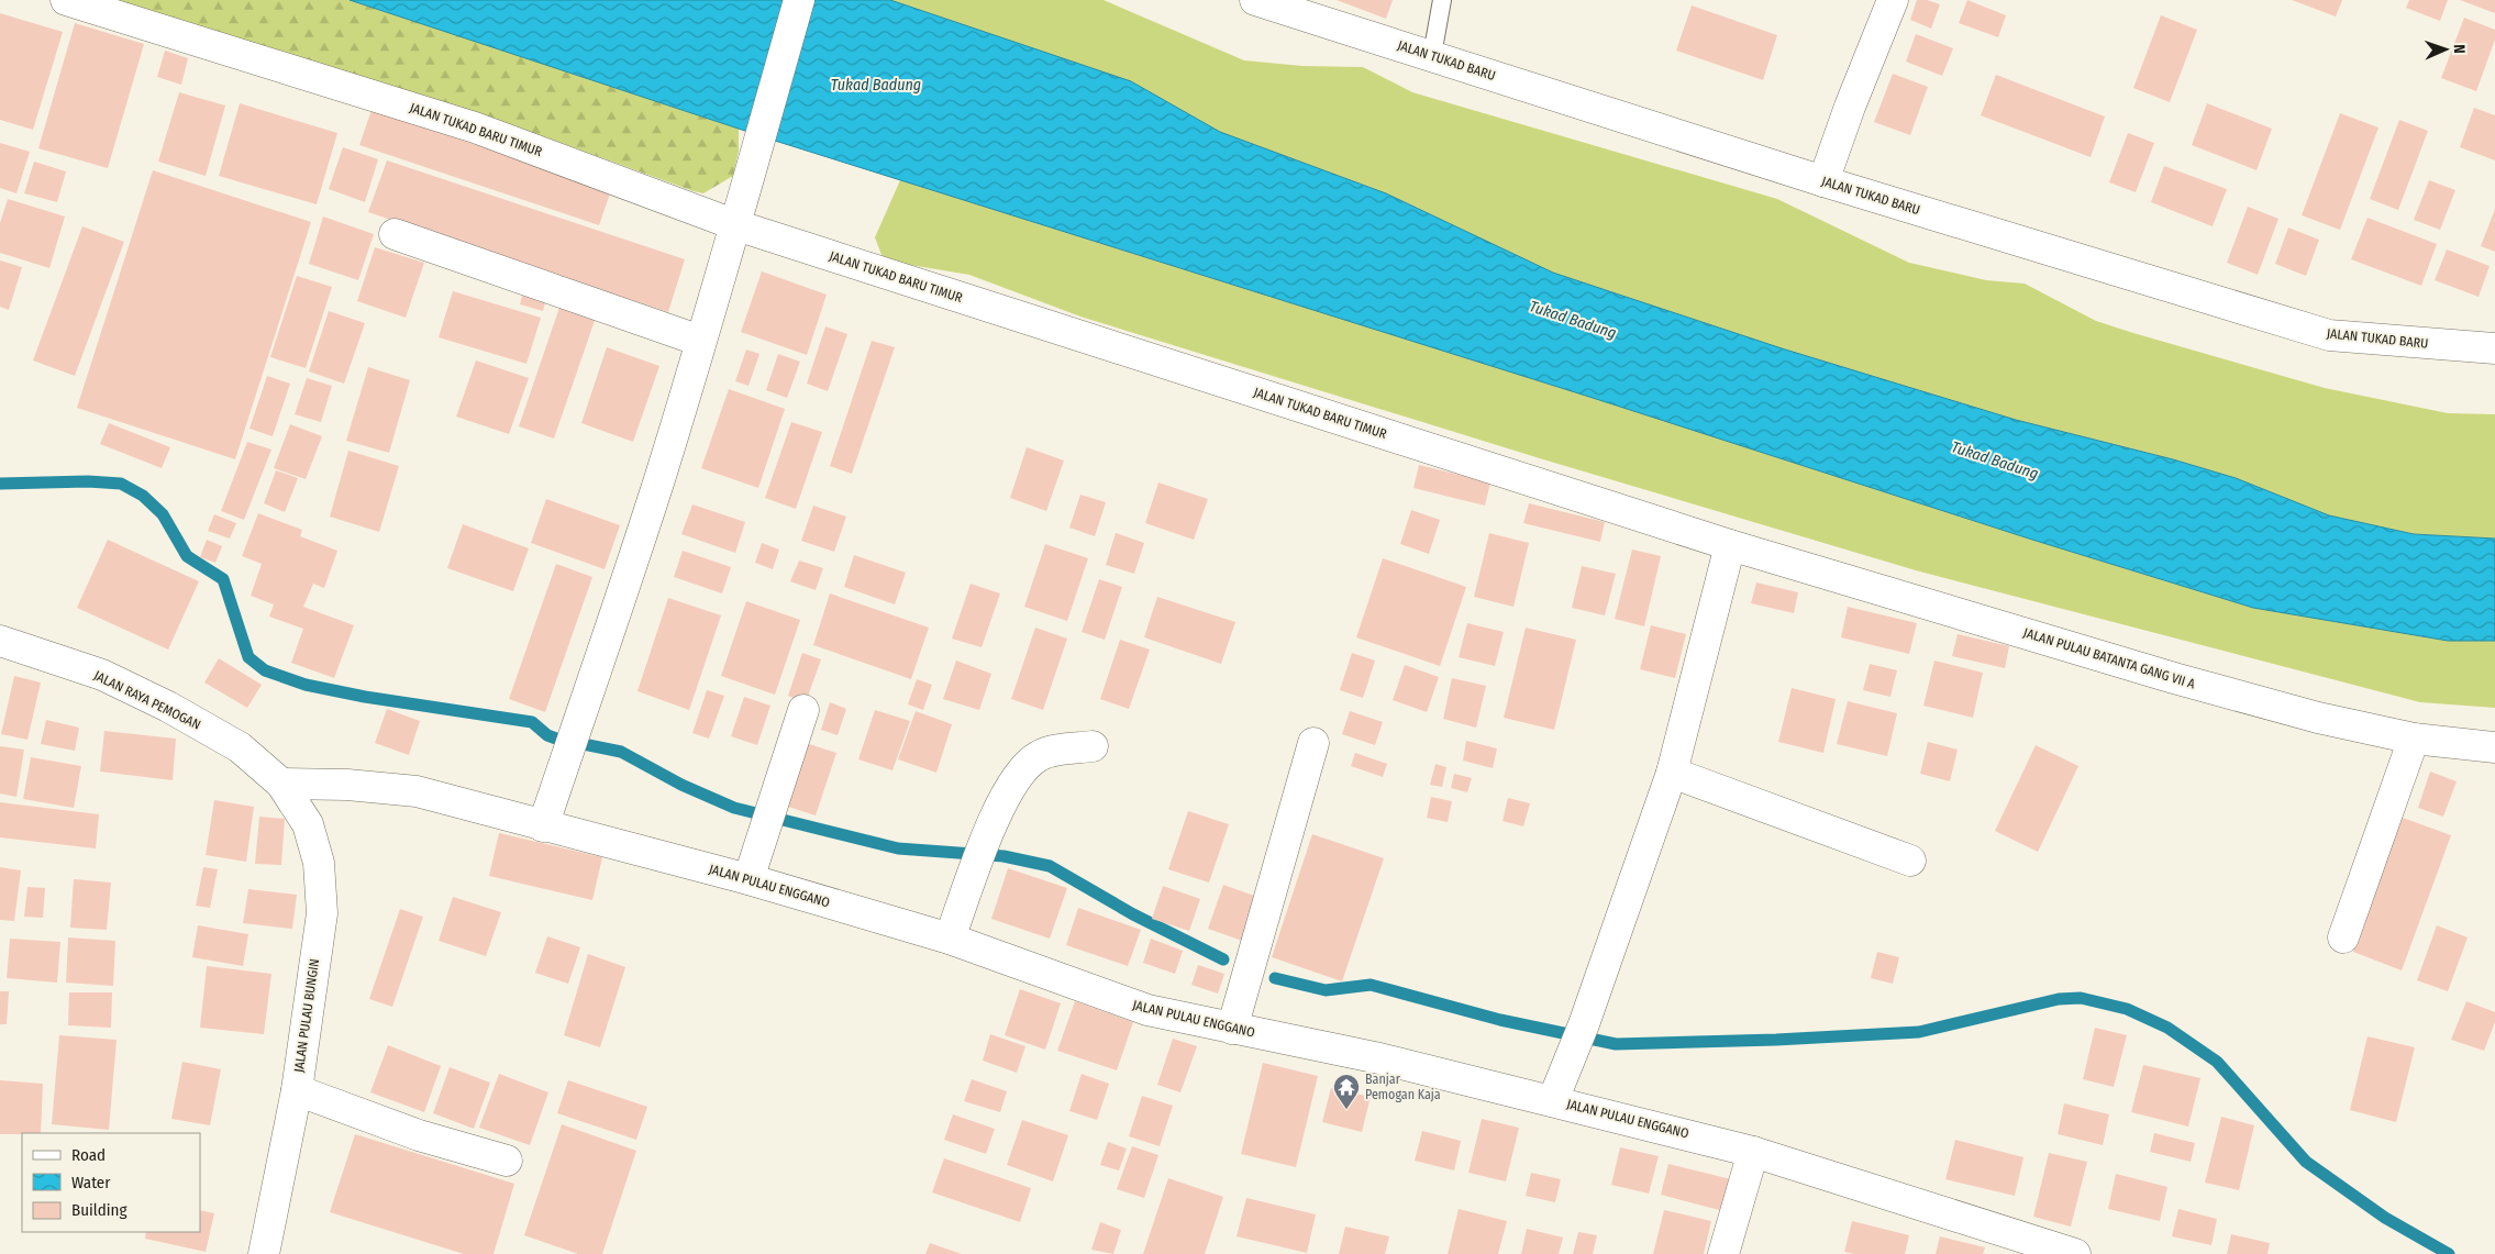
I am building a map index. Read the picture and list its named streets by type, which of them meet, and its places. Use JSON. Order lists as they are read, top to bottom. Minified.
{"streets":{"street":["JALAN TUKAD BARU","JALAN TUKAD BARU TIMUR","JALAN PULAU BATANTA GANG VII A","JALAN RAYA PEMOGAN","JALAN PULAU ENGGANO","JALAN PULAU BUNGIN"]},"crossings":[["JALAN TUKAD BARU TIMUR","JALAN PULAU BATANTA GANG VII A"],["JALAN RAYA PEMOGAN","JALAN PULAU ENGGANO"],["JALAN RAYA PEMOGAN","JALAN PULAU BUNGIN"],["JALAN PULAU ENGGANO","JALAN PULAU BUNGIN"]],"water":["Tukad Badung"],"places":{"temple":["Banjar Pemogan Kaja"]},"legend":["Road","Water","Building"],"north":"right"}
